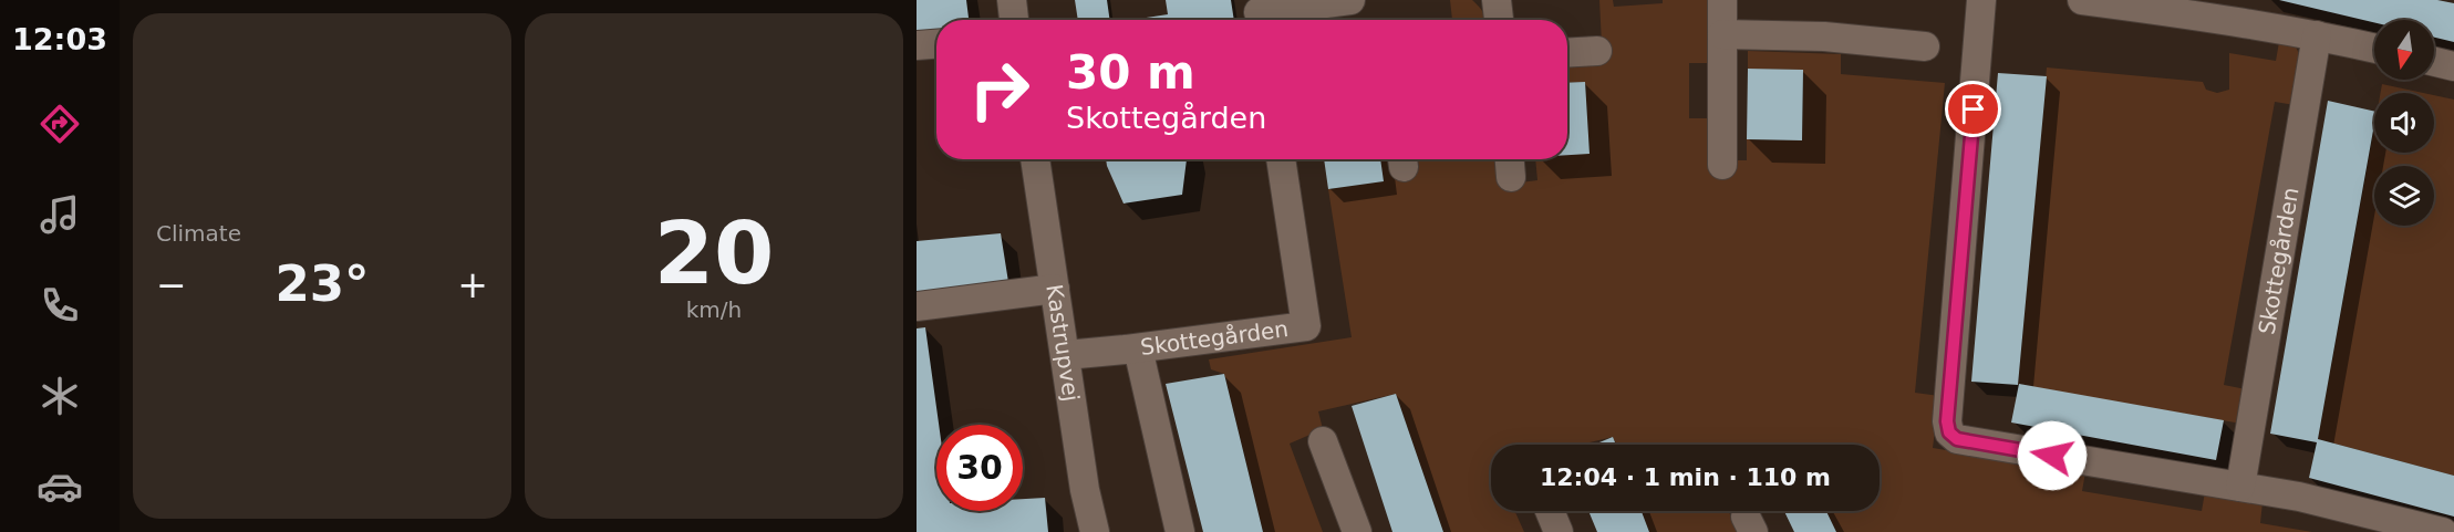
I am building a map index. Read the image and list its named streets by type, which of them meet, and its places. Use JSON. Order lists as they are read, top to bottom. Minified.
{"streets":{"street":["Skottegården","Kastrupvej"]},"crossings":[["Skottegården","Kastrupvej"]],"north":"bottom","page":{"tabs":"12:03","tile":["Climate",["20","km/h"]],"turn":["30 m","Skottegården"],"heat":["−","23°","+"],"limit":"30","trip":"12:04 · 1 min · 110 m"}}
